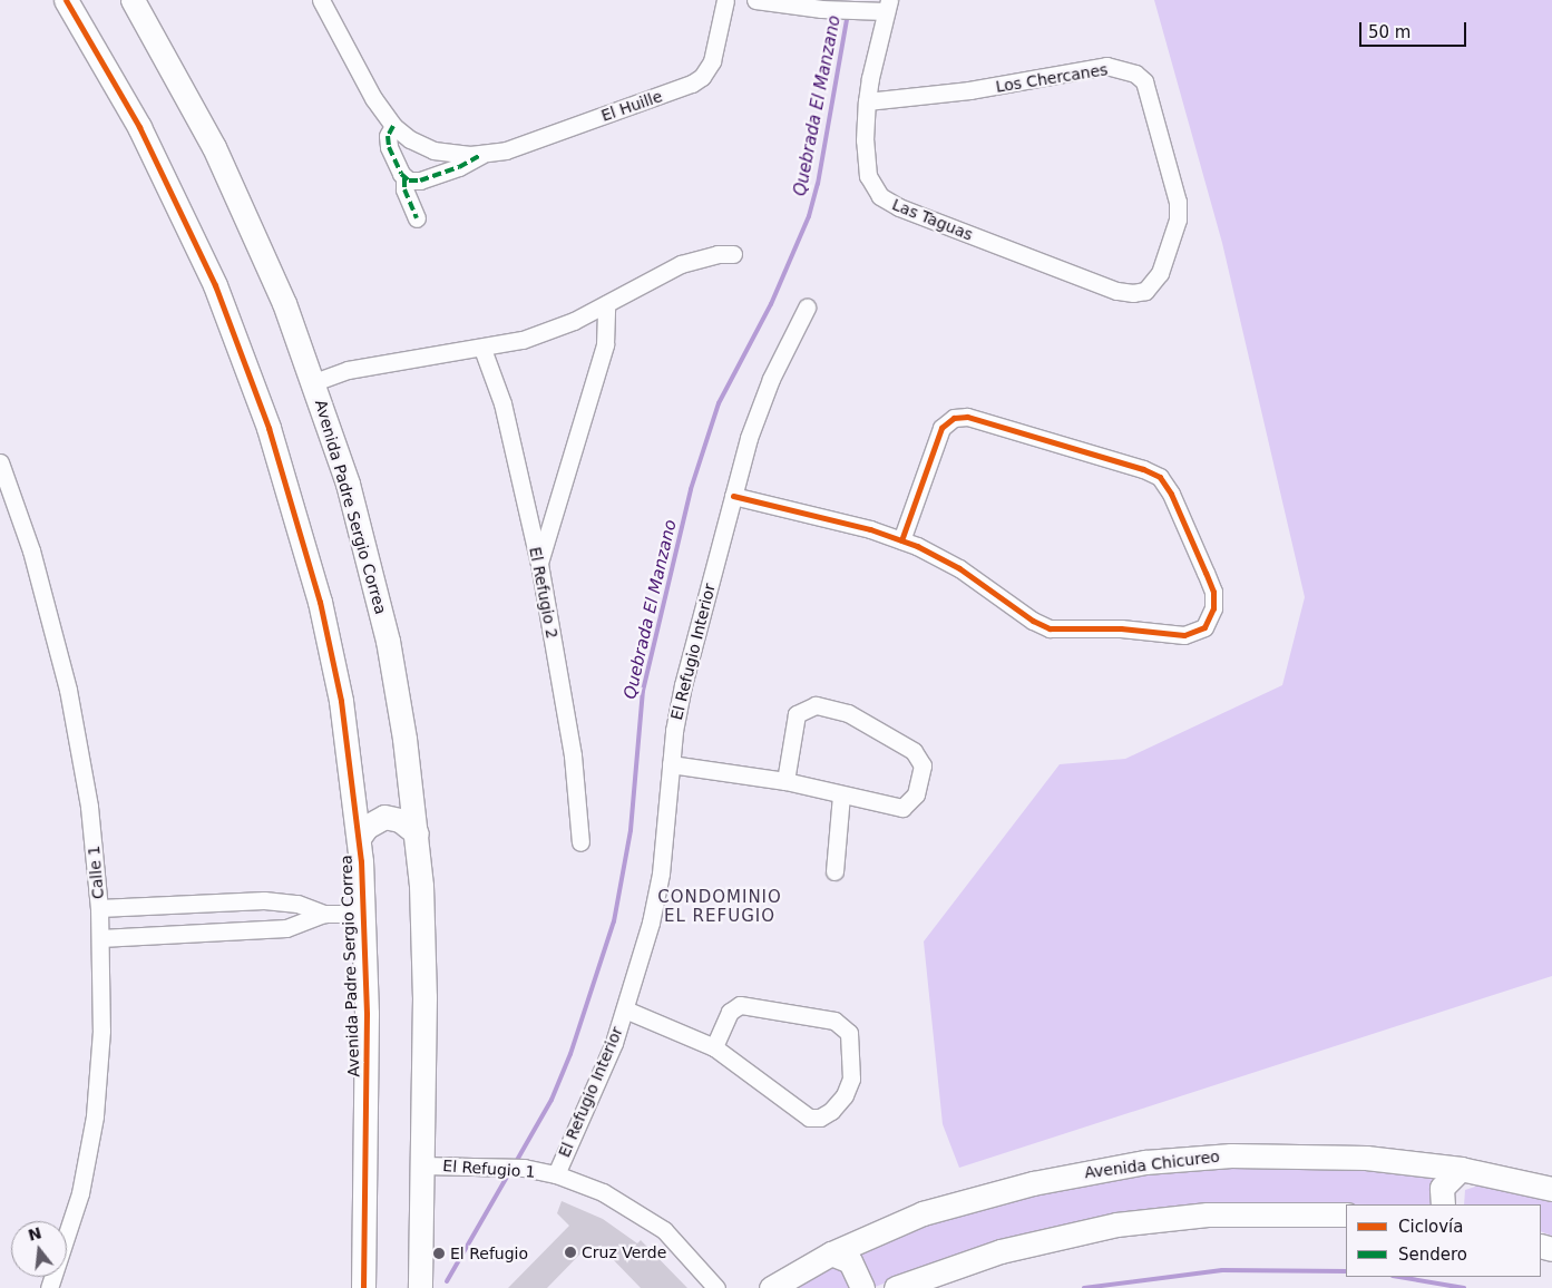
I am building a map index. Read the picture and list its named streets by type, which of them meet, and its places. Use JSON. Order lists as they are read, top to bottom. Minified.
{"streets":{"street":["Los Chercanes","El Huille","Las Taguas","Avenida Padre Sergio Correa","El Refugio 2","El Refugio Interior","Calle 1","Avenida Chicureo","El Refugio 1"]},"crossings":[["Los Chercanes","Las Taguas"],["Avenida Padre Sergio Correa","El Refugio 1"],["El Refugio Interior","El Refugio 1"]],"districts":["CONDOMINIO EL REFUGIO"],"water":["Quebrada El Manzano"],"places":["Cruz Verde","El Refugio"],"legend":["Ciclovía","Sendero"],"scale_bar":"50 m","north":"top"}
